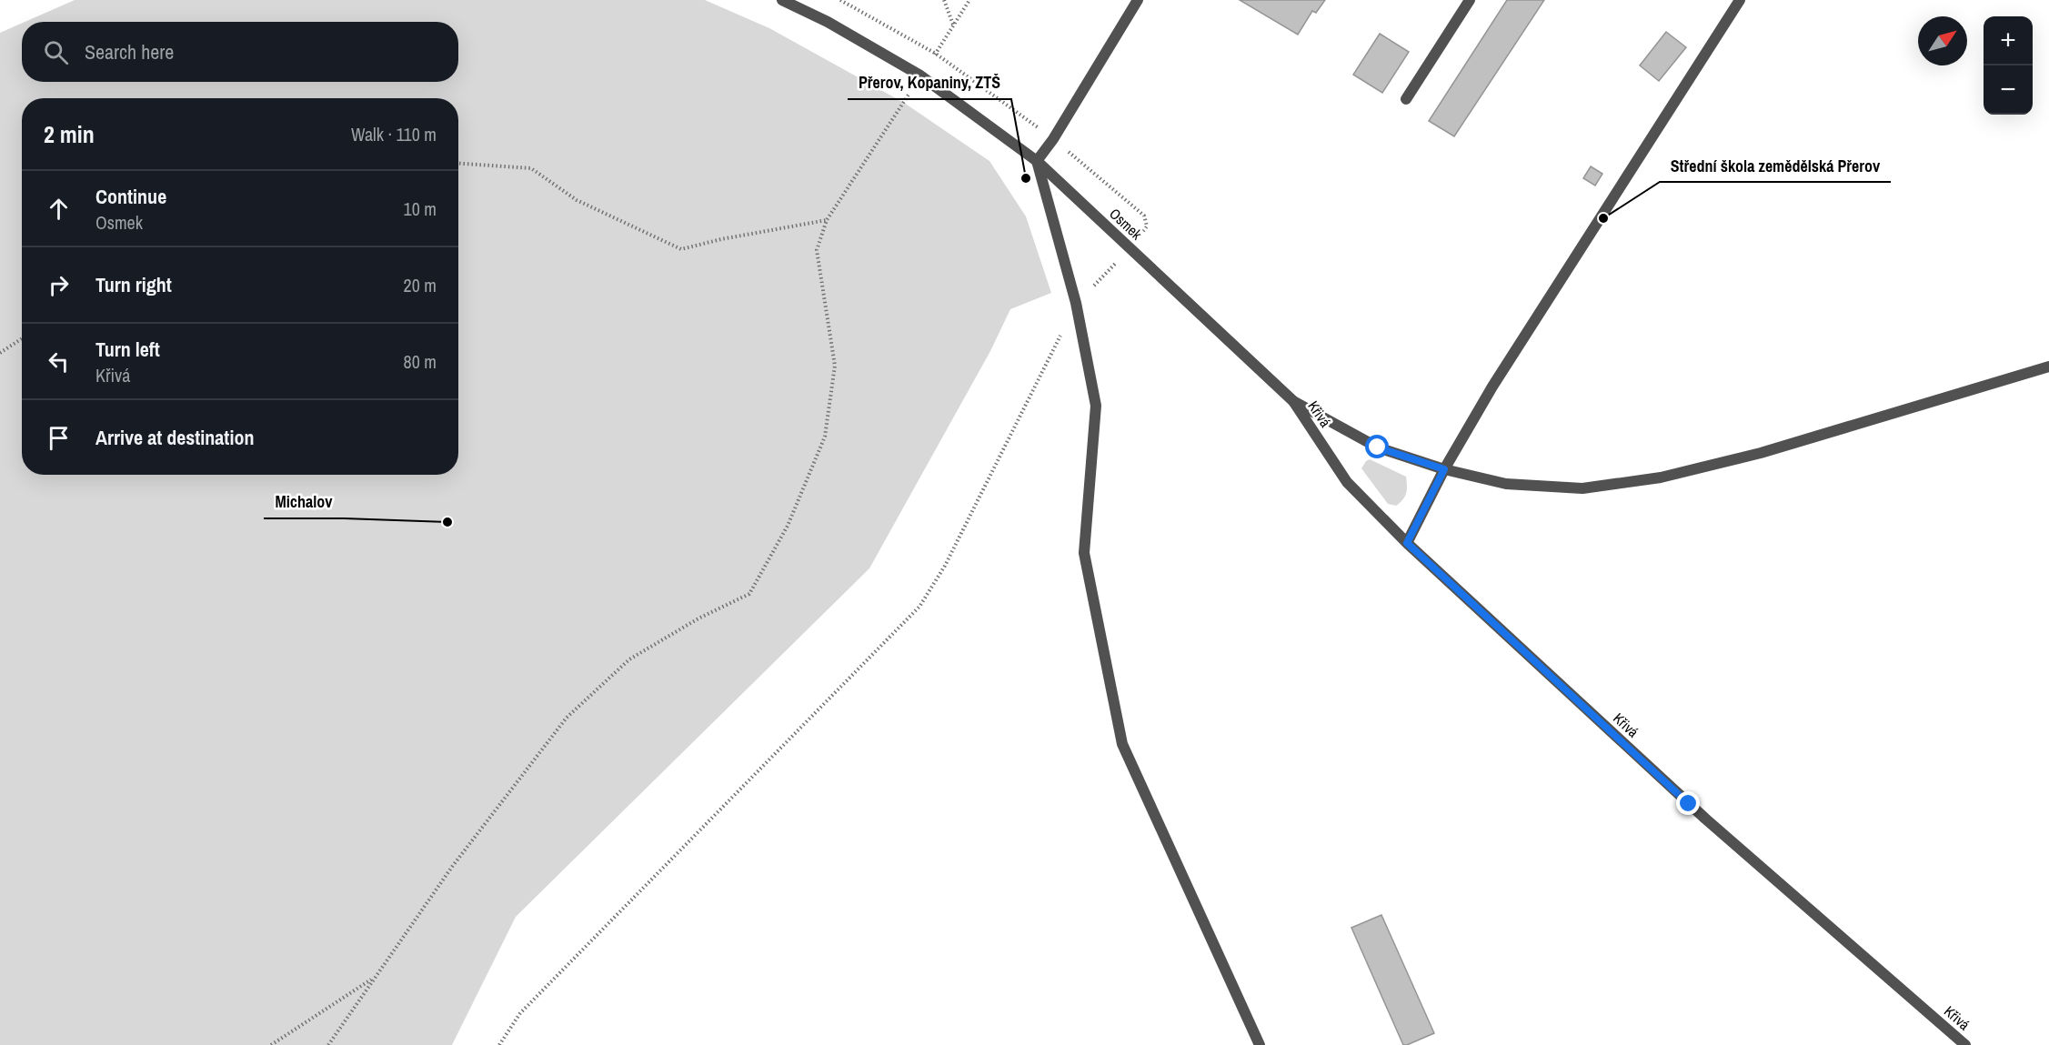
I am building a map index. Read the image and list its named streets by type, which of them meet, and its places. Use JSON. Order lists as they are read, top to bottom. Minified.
{"streets":{"street":["Osmek","Křivá"]},"crossings":[["Osmek","Křivá"]],"places":["Přerov, Kopaniny, ZTŠ","Střední škola zemědělská Přerov","Michalov"],"north":"top right","page":{"map_buttons":["+","−"],"search":"Search here","heading":["2 min","Walk · 110 m"],"list":[["Continue","Osmek","10 m"],["Turn right","20 m"],["Turn left","Křivá","80 m"],"Arrive at destination"]}}
